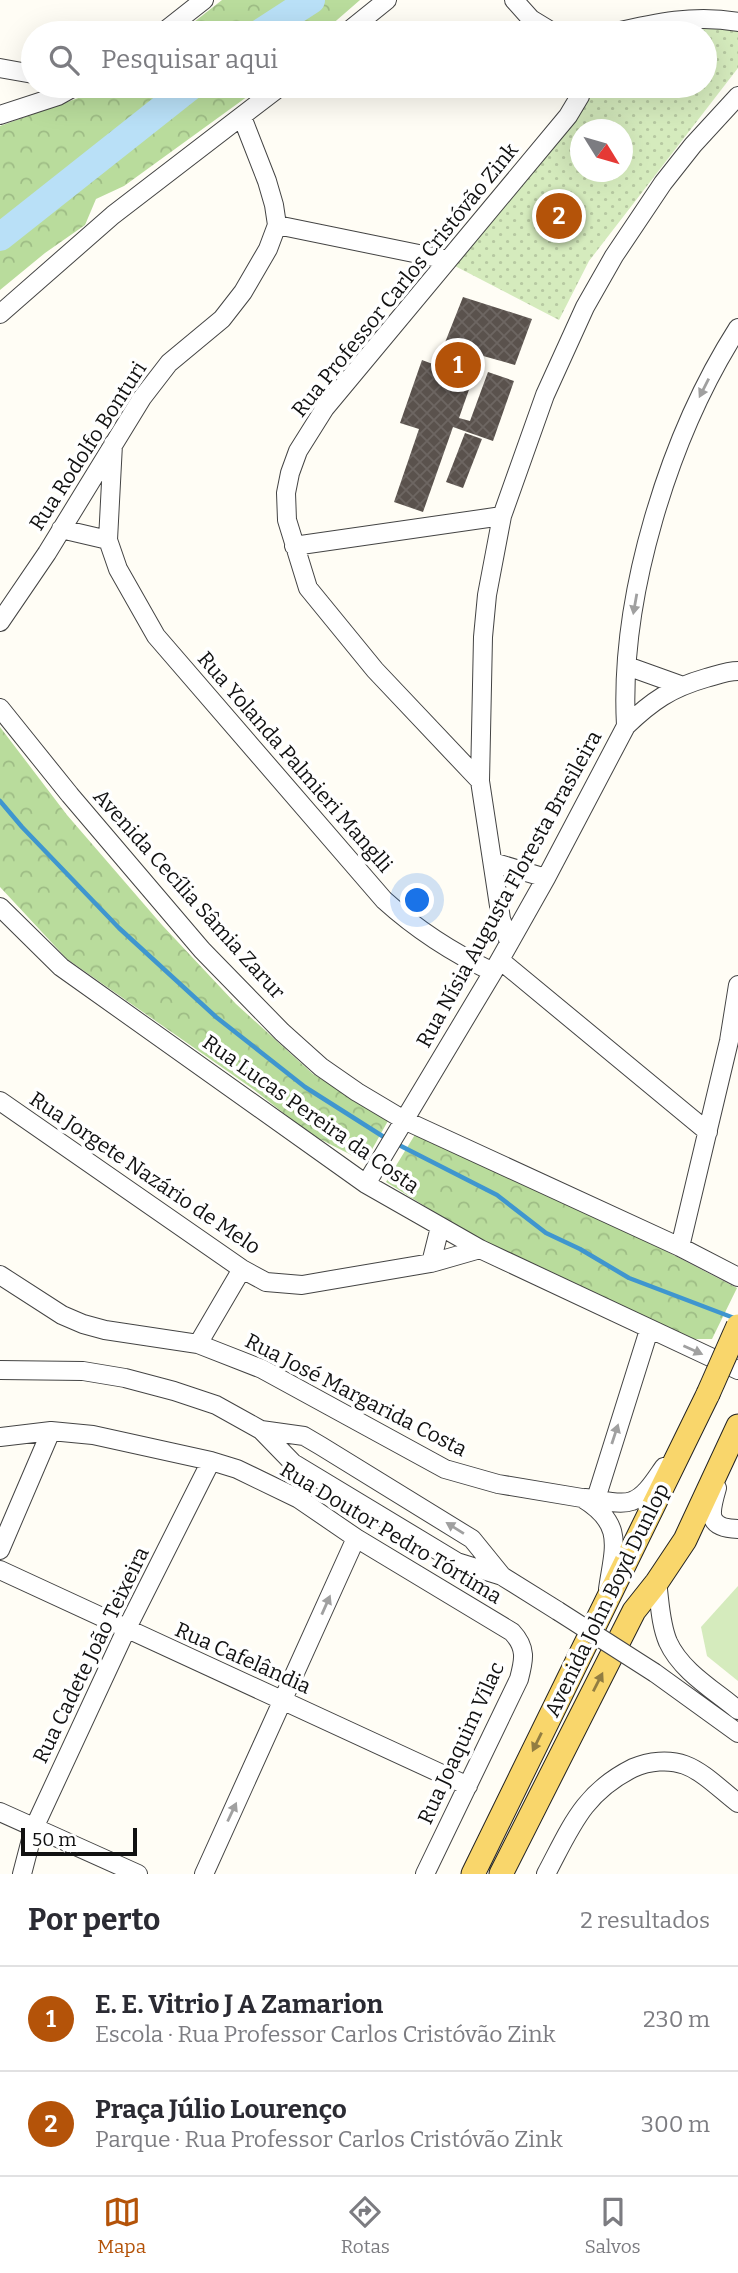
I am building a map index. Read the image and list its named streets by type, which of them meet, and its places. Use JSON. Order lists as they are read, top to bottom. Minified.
{"streets":{"main road":["Avenida John Boyd Dunlop"],"street":["Rua Professor Carlos Cristóvão Zink","Rua Rodolfo Bonturi","Rua Yolanda Palmieri Manglli","Rua Nísia Augusta Floresta Brasileira","Avenida Cecília Sâmia Zarur","Rua Lucas Pereira da Costa","Rua Jorgete Nazário de Melo","Rua José Margarida Costa","Rua Doutor Pedro Tórtima","Rua Cadete João Teixeira","Rua Cafelândia","Rua Joaquim Vilac"]},"crossings":[["Rua Rodolfo Bonturi","Rua Yolanda Palmieri Manglli"],["Rua Yolanda Palmieri Manglli","Rua Nísia Augusta Floresta Brasileira"],["Rua Nísia Augusta Floresta Brasileira","Avenida Cecília Sâmia Zarur"],["Rua Nísia Augusta Floresta Brasileira","Rua Lucas Pereira da Costa"],["Rua Lucas Pereira da Costa","Rua Jorgete Nazário de Melo"],["Rua José Margarida Costa","Avenida John Boyd Dunlop"],["Rua Doutor Pedro Tórtima","Rua Cadete João Teixeira"],["Rua Doutor Pedro Tórtima","Rua Joaquim Vilac"],["Rua Cadete João Teixeira","Rua Cafelândia"],["Rua Cafelândia","Rua Joaquim Vilac"]],"scale_bar":"50 m","north":"bottom right","page":{"search":"Pesquisar aqui","pins":["2","1"],"scale":"50 m","heading":["Por perto","2 resultados"],"list":[{"mark":"1","name":"E. E. Vitrio J A Zamarion","note":"Escola · Rua Professor Carlos Cristóvão Zink","value":"230 m"},{"mark":"2","name":"Praça Júlio Lourenço","note":"Parque · Rua Professor Carlos Cristóvão Zink","value":"300 m"}],"nav":["Mapa","Rotas","Salvos"]}}
